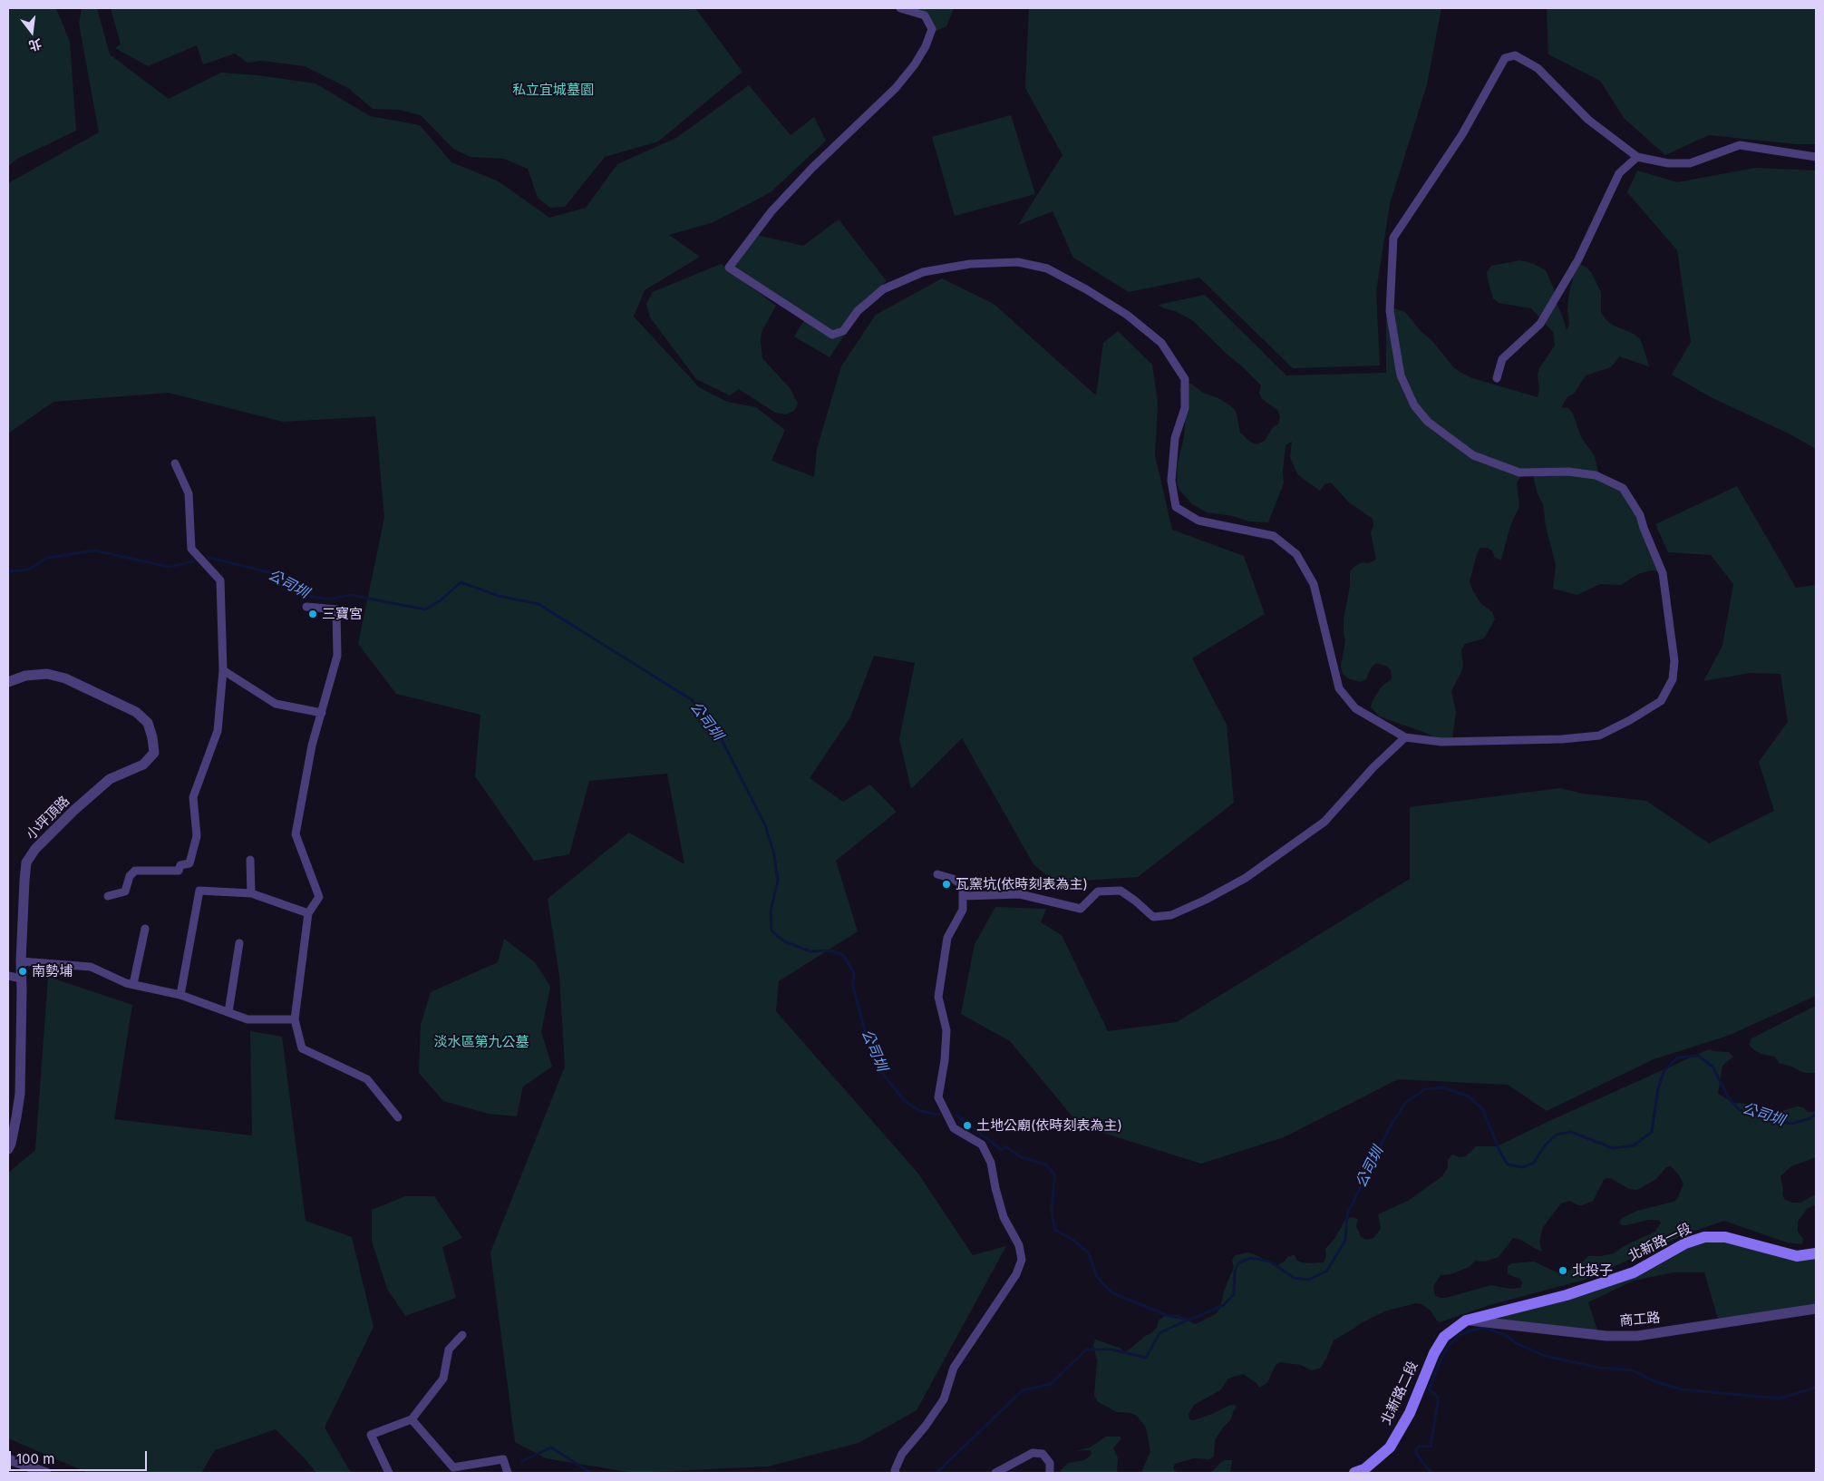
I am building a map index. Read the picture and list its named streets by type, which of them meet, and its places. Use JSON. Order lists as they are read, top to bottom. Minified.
{"streets":{"main road":["北新路一段","北新路二段"],"street":["小坪頂路","商工路"]},"crossings":[["北新路一段","商工路"],["北新路一段","北新路二段"],["商工路","北新路二段"]],"water":["公司圳"],"parks":["私立宜城墓園","淡水區第九公墓"],"places":["三寶宮","瓦窯坑(依時刻表為主)","南勢埔","土地公廟(依時刻表為主)","北投子"],"scale_bar":"100 m","north":"bottom"}
